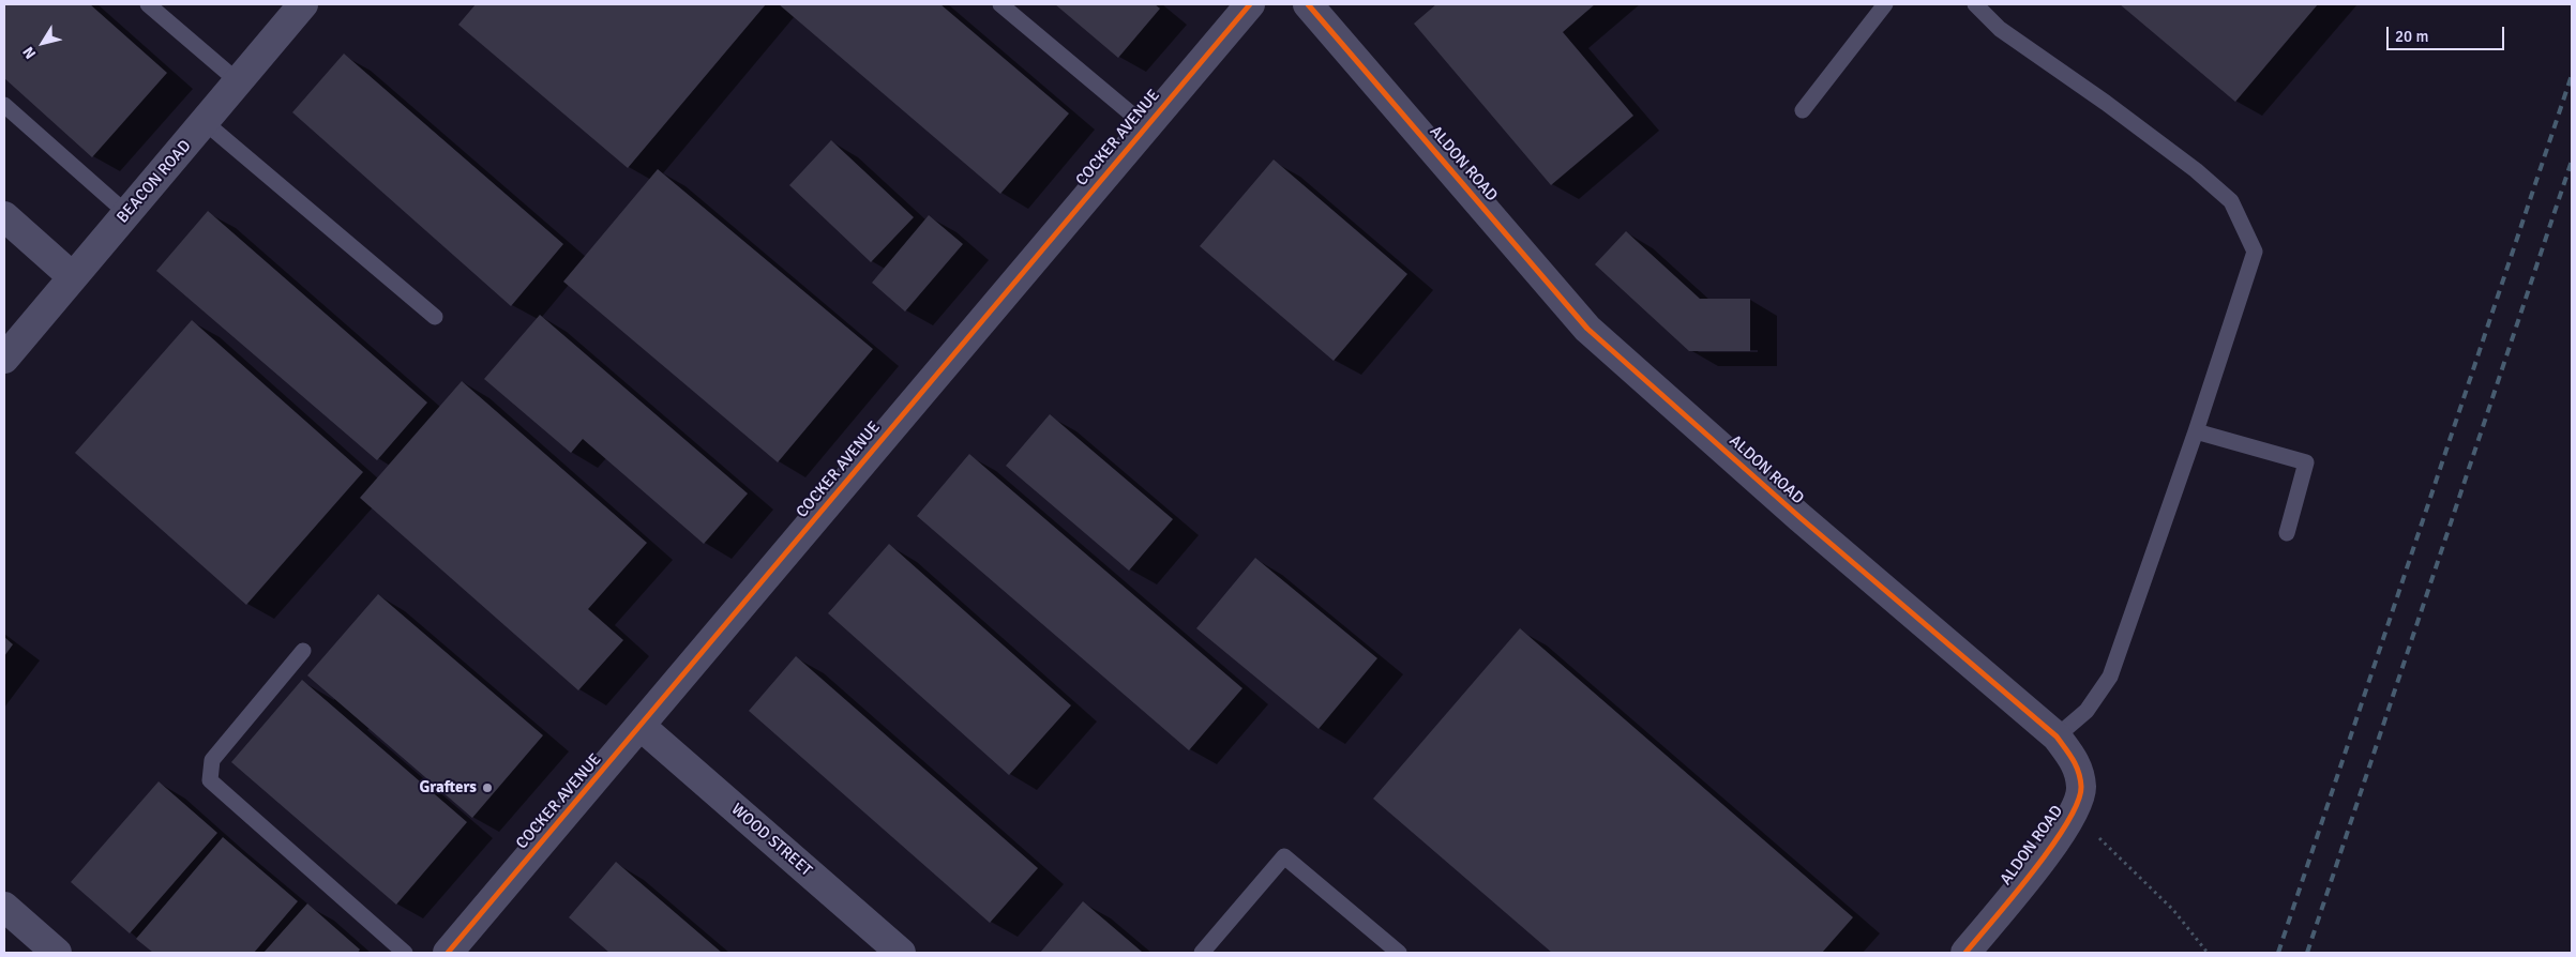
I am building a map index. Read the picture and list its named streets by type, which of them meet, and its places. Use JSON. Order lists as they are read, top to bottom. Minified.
{"streets":{"street":["COCKER AVENUE","ALDON ROAD","BEACON ROAD","WOOD STREET"]},"crossings":[["COCKER AVENUE","WOOD STREET"]],"places":["Grafters"],"scale_bar":"20 m","north":"bottom left"}
